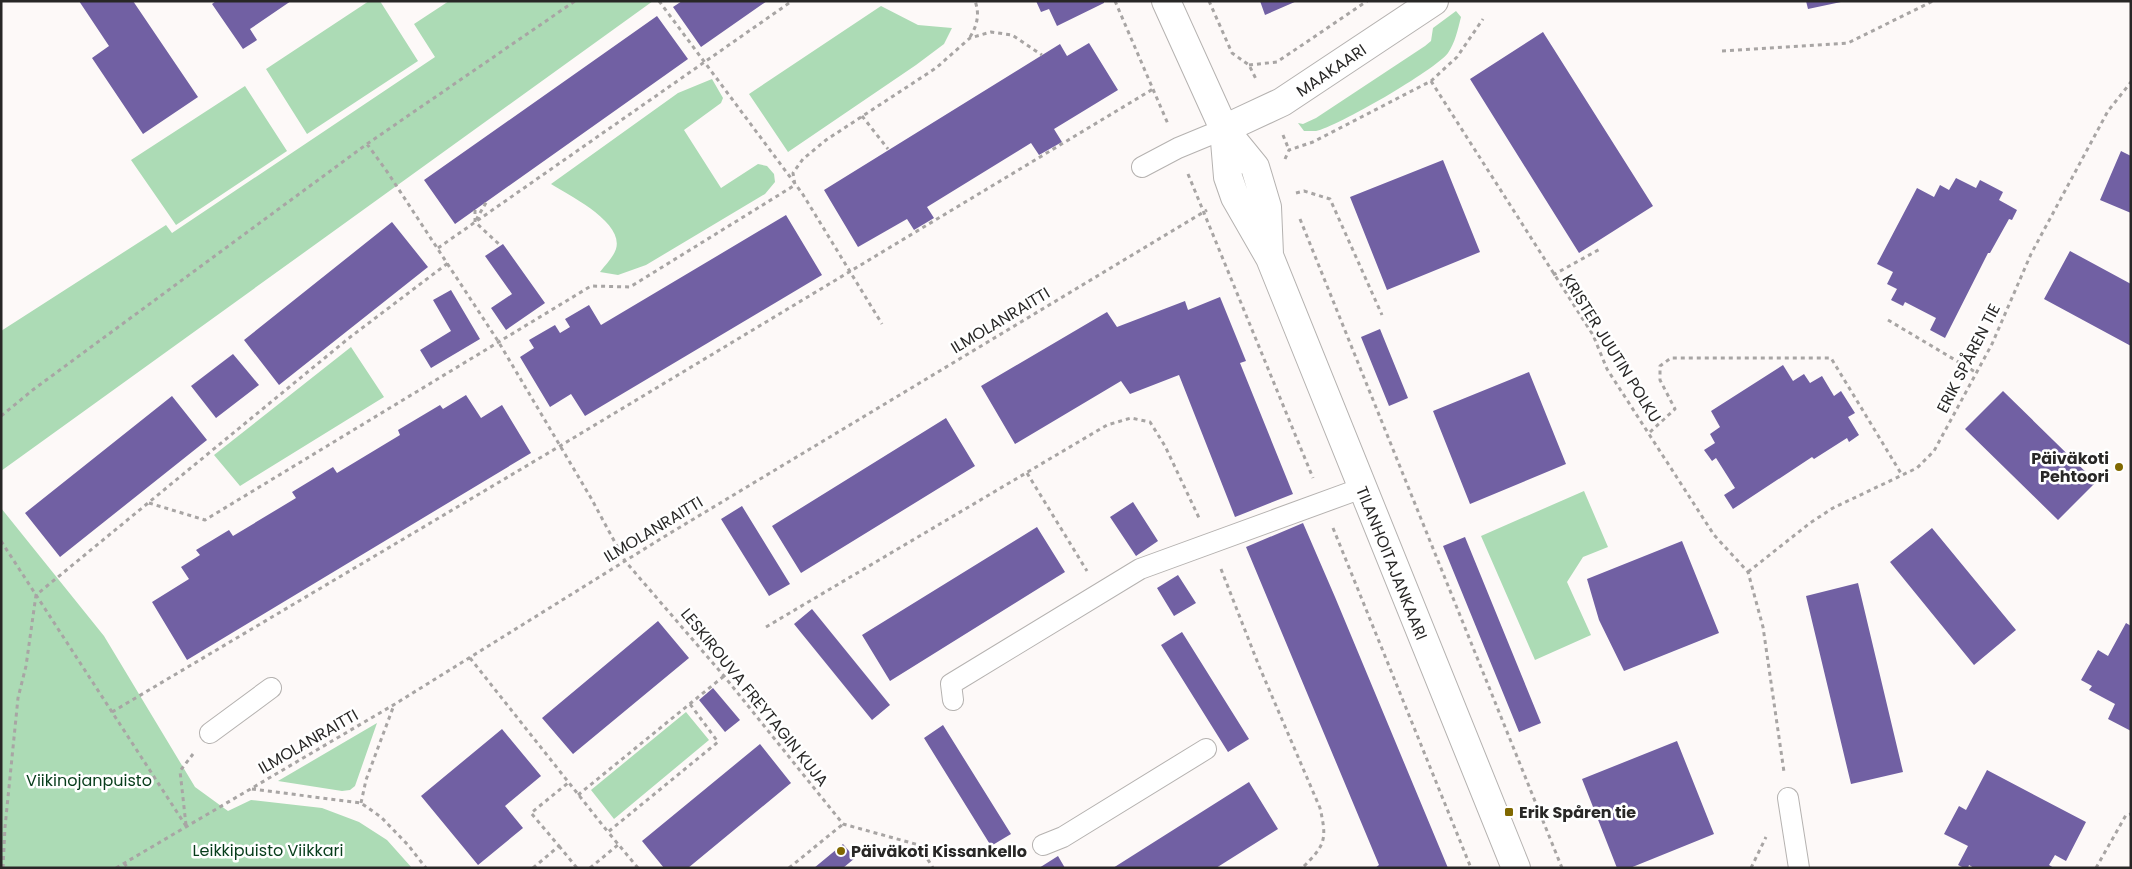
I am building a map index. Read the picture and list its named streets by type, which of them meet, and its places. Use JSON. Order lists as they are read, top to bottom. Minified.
{"streets":{"street":["MAAKAARI","TILANHOITAJANKAARI"],"path":["ILMOLANRAITTI","KRISTER JUUTIN POLKU","ERIK SPÅREN TIE","LESKIROUVA FREYTAGIN KUJA"]},"crossings":[["MAAKAARI","TILANHOITAJANKAARI"],["ILMOLANRAITTI","LESKIROUVA FREYTAGIN KUJA"],["KRISTER JUUTIN POLKU","ERIK SPÅREN TIE"]],"parks":["Viikinojanpuisto","Leikkipuisto Viikkari"],"places":{"other":["Päiväkoti Pehtoori","Päiväkoti Kissankello"],"transit":["Erik Spåren tie"]}}
